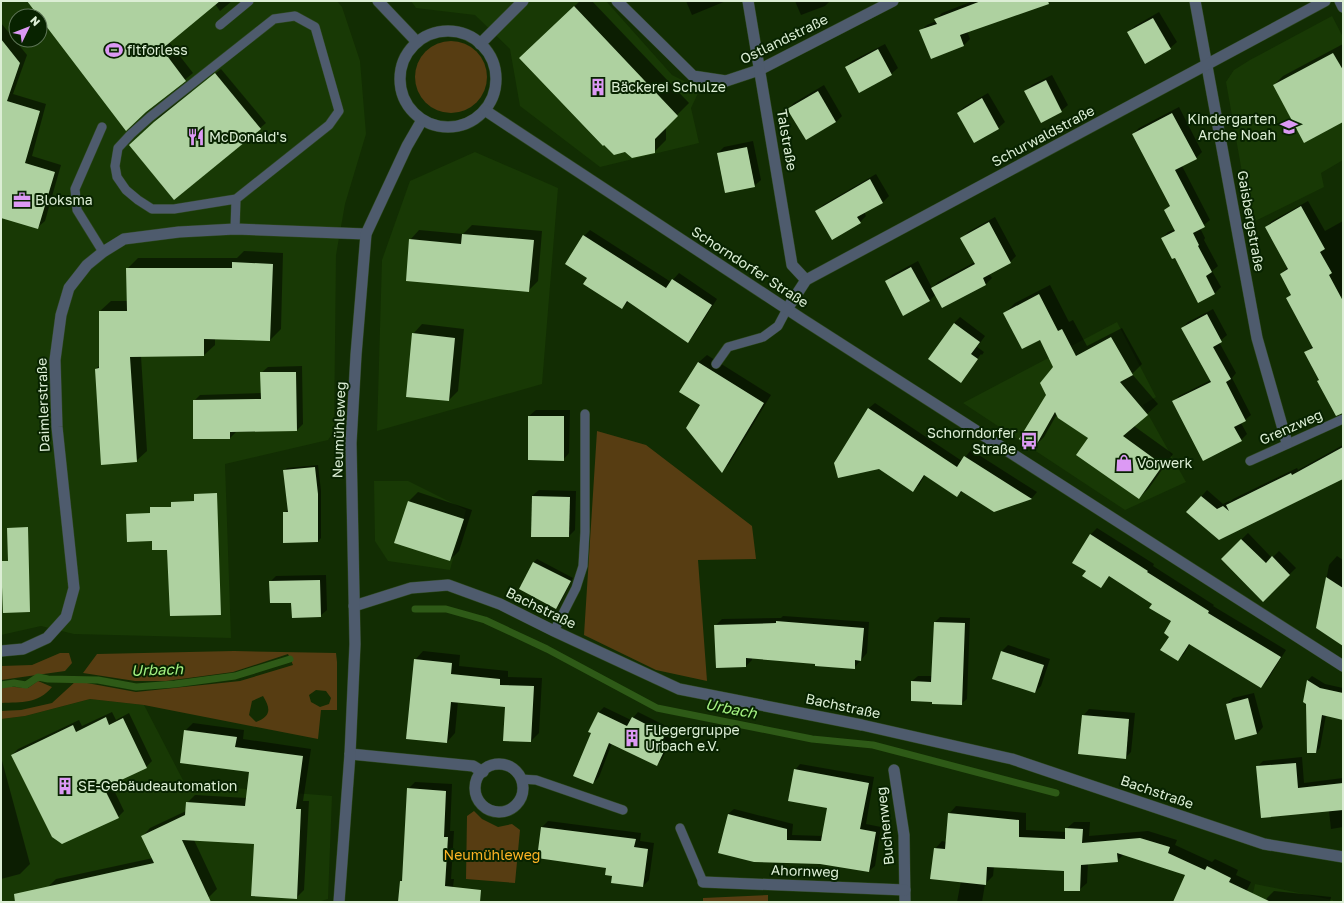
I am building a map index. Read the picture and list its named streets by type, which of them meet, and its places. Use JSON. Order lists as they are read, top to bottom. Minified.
{"streets":{"street":["Ostlandstraße","Schurwaldstraße","Talstraße","Gaisbergstraße","Schorndorfer Straße","Daimlerstraße","Neumühleweg","Bachstraße","Buchenweg","Ahornweg"],"lane":["Grenzweg"]},"crossings":[["Ostlandstraße","Talstraße"],["Schurwaldstraße","Talstraße"],["Schurwaldstraße","Gaisbergstraße"],["Schurwaldstraße","Schorndorfer Straße"],["Gaisbergstraße","Grenzweg"],["Schorndorfer Straße","Neumühleweg"],["Daimlerstraße","Neumühleweg"],["Neumühleweg","Bachstraße"],["Buchenweg","Ahornweg"]],"water":["Urbach"],"parks":["Neumühleweg"],"places":{"sports":["fitforless"],"building":["Bäckerei Schulze","Fliegergruppe Urbach e.V.","SE-Gebäudeautomation"],"school or university":["Kindergarten Arche Noah"],"restaurant":["McDonald's"],"office":["Bloksma"],"bus stop":["Schorndorfer Straße"],"shop":["Vorwerk"]},"north":"top right"}
